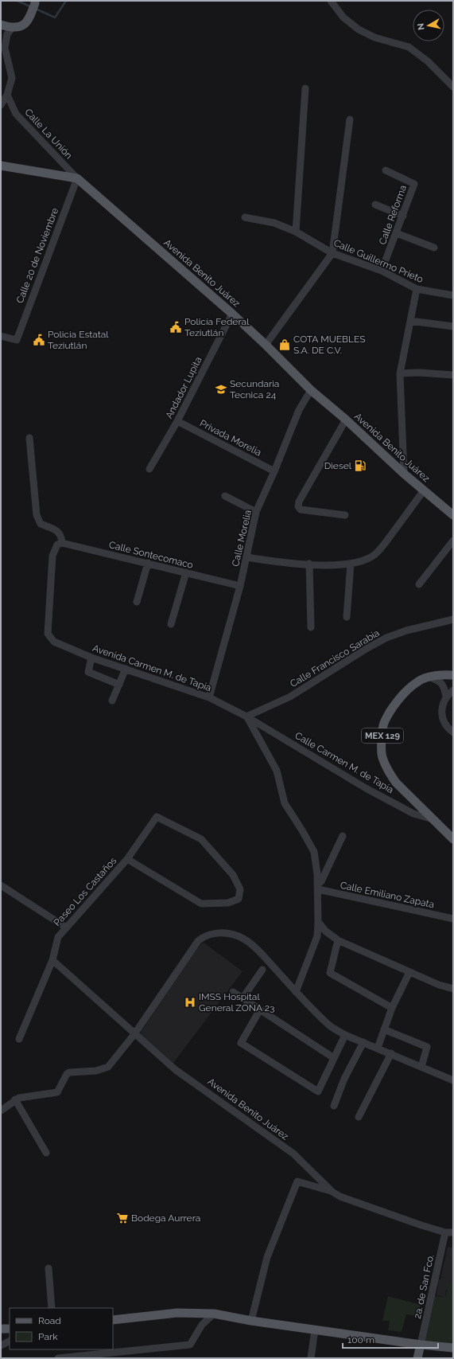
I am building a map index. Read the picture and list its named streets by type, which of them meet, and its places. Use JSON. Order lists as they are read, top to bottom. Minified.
{"streets":{"main road":["Avenida Benito Juárez","MEX 129"],"street":["Calle La Unión","Calle Reforma","Calle 20 de Noviembre","Calle Guillermo Prieto","Andador Lupita","Privada Morelia","Calle Morelia","Calle Sontecomaco","Calle Francisco Sarabia","Avenida Carmen M. de Tapia","Calle Carmen M. de Tapia","Paseo Los Castaños","Calle Emiliano Zapata","2a. de San Fco."]},"crossings":[["Calle La Unión","Calle 20 de Noviembre"],["Calle La Unión","Avenida Benito Juárez"],["Calle Reforma","Calle Guillermo Prieto"],["Calle 20 de Noviembre","Avenida Benito Juárez"],["Avenida Benito Juárez","Andador Lupita"],["Avenida Benito Juárez","Calle Morelia"],["Avenida Benito Juárez","Paseo Los Castaños"],["Avenida Benito Juárez","2a. de San Fco."],["Andador Lupita","Privada Morelia"],["Privada Morelia","Calle Morelia"],["Calle Morelia","Calle Sontecomaco"],["Calle Morelia","Avenida Carmen M. de Tapia"],["Calle Sontecomaco","Avenida Carmen M. de Tapia"],["Calle Francisco Sarabia","Avenida Carmen M. de Tapia"],["Calle Francisco Sarabia","Calle Carmen M. de Tapia"],["Avenida Carmen M. de Tapia","Calle Carmen M. de Tapia"],["MEX 129","Calle Carmen M. de Tapia"]],"places":{"public building":["Policía Federal Teziutlán","Policia Estatal Teziutlán"],"shop":["COTA MUEBLES S.A. DE C.V."],"school or university":["Secundaria Tecnica 24"],"fuel station":["Diesel"],"hospital":["IMSS Hospital General ZONA 23"],"supermarket":["Bodega Aurrera"]},"legend":["Road","Park"],"scale_bar":"100 m","north":"left"}
